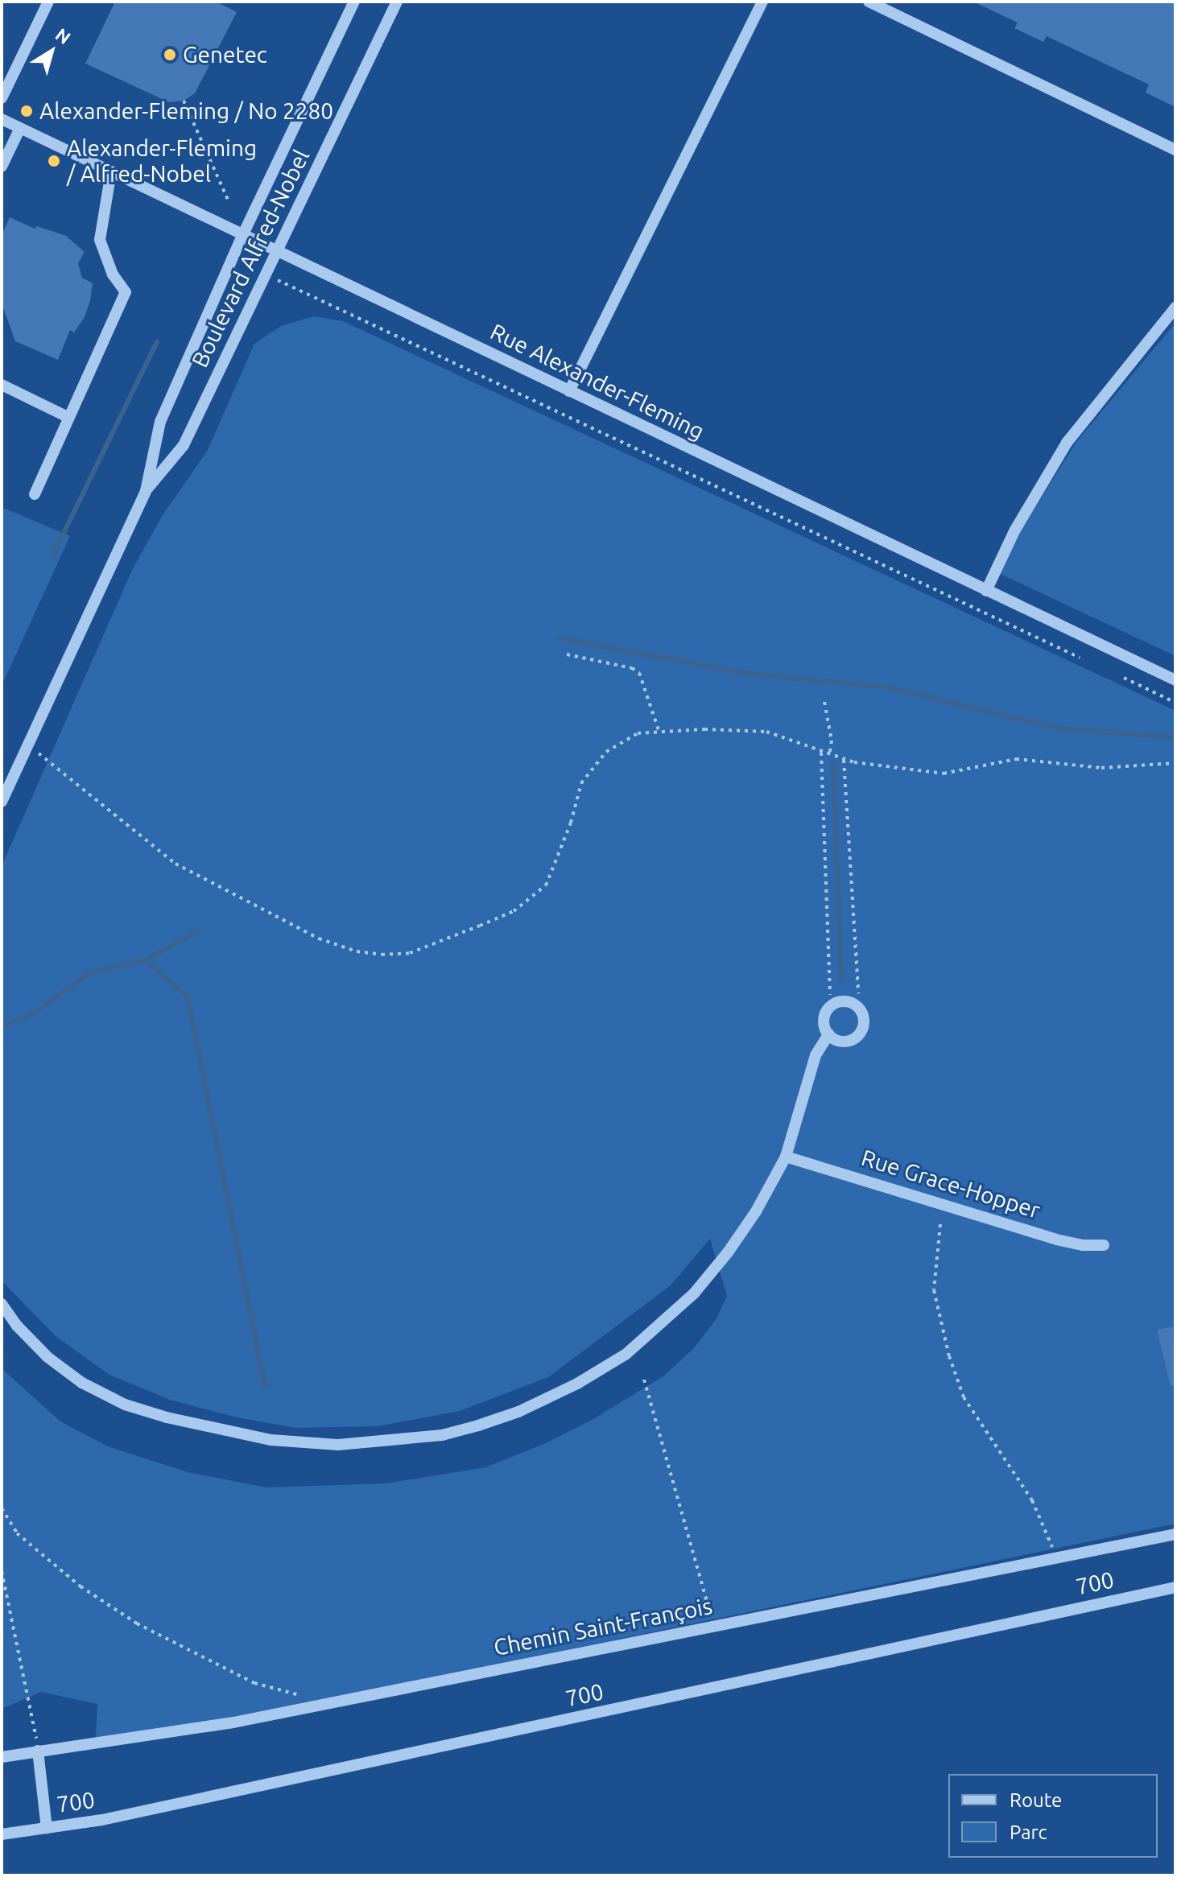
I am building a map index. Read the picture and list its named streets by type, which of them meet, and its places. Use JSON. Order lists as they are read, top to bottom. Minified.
{"streets":{"street":["Boulevard Alfred-Nobel","Rue Alexander-Fleming","Rue Grace-Hopper","700","Chemin Saint-François"]},"crossings":[["Boulevard Alfred-Nobel","Rue Alexander-Fleming"]],"places":["Genetec","Alexander-Fleming / No 2280","Alexander-Fleming / Alfred-Nobel"],"legend":["Route","Parc"],"north":"top right"}
